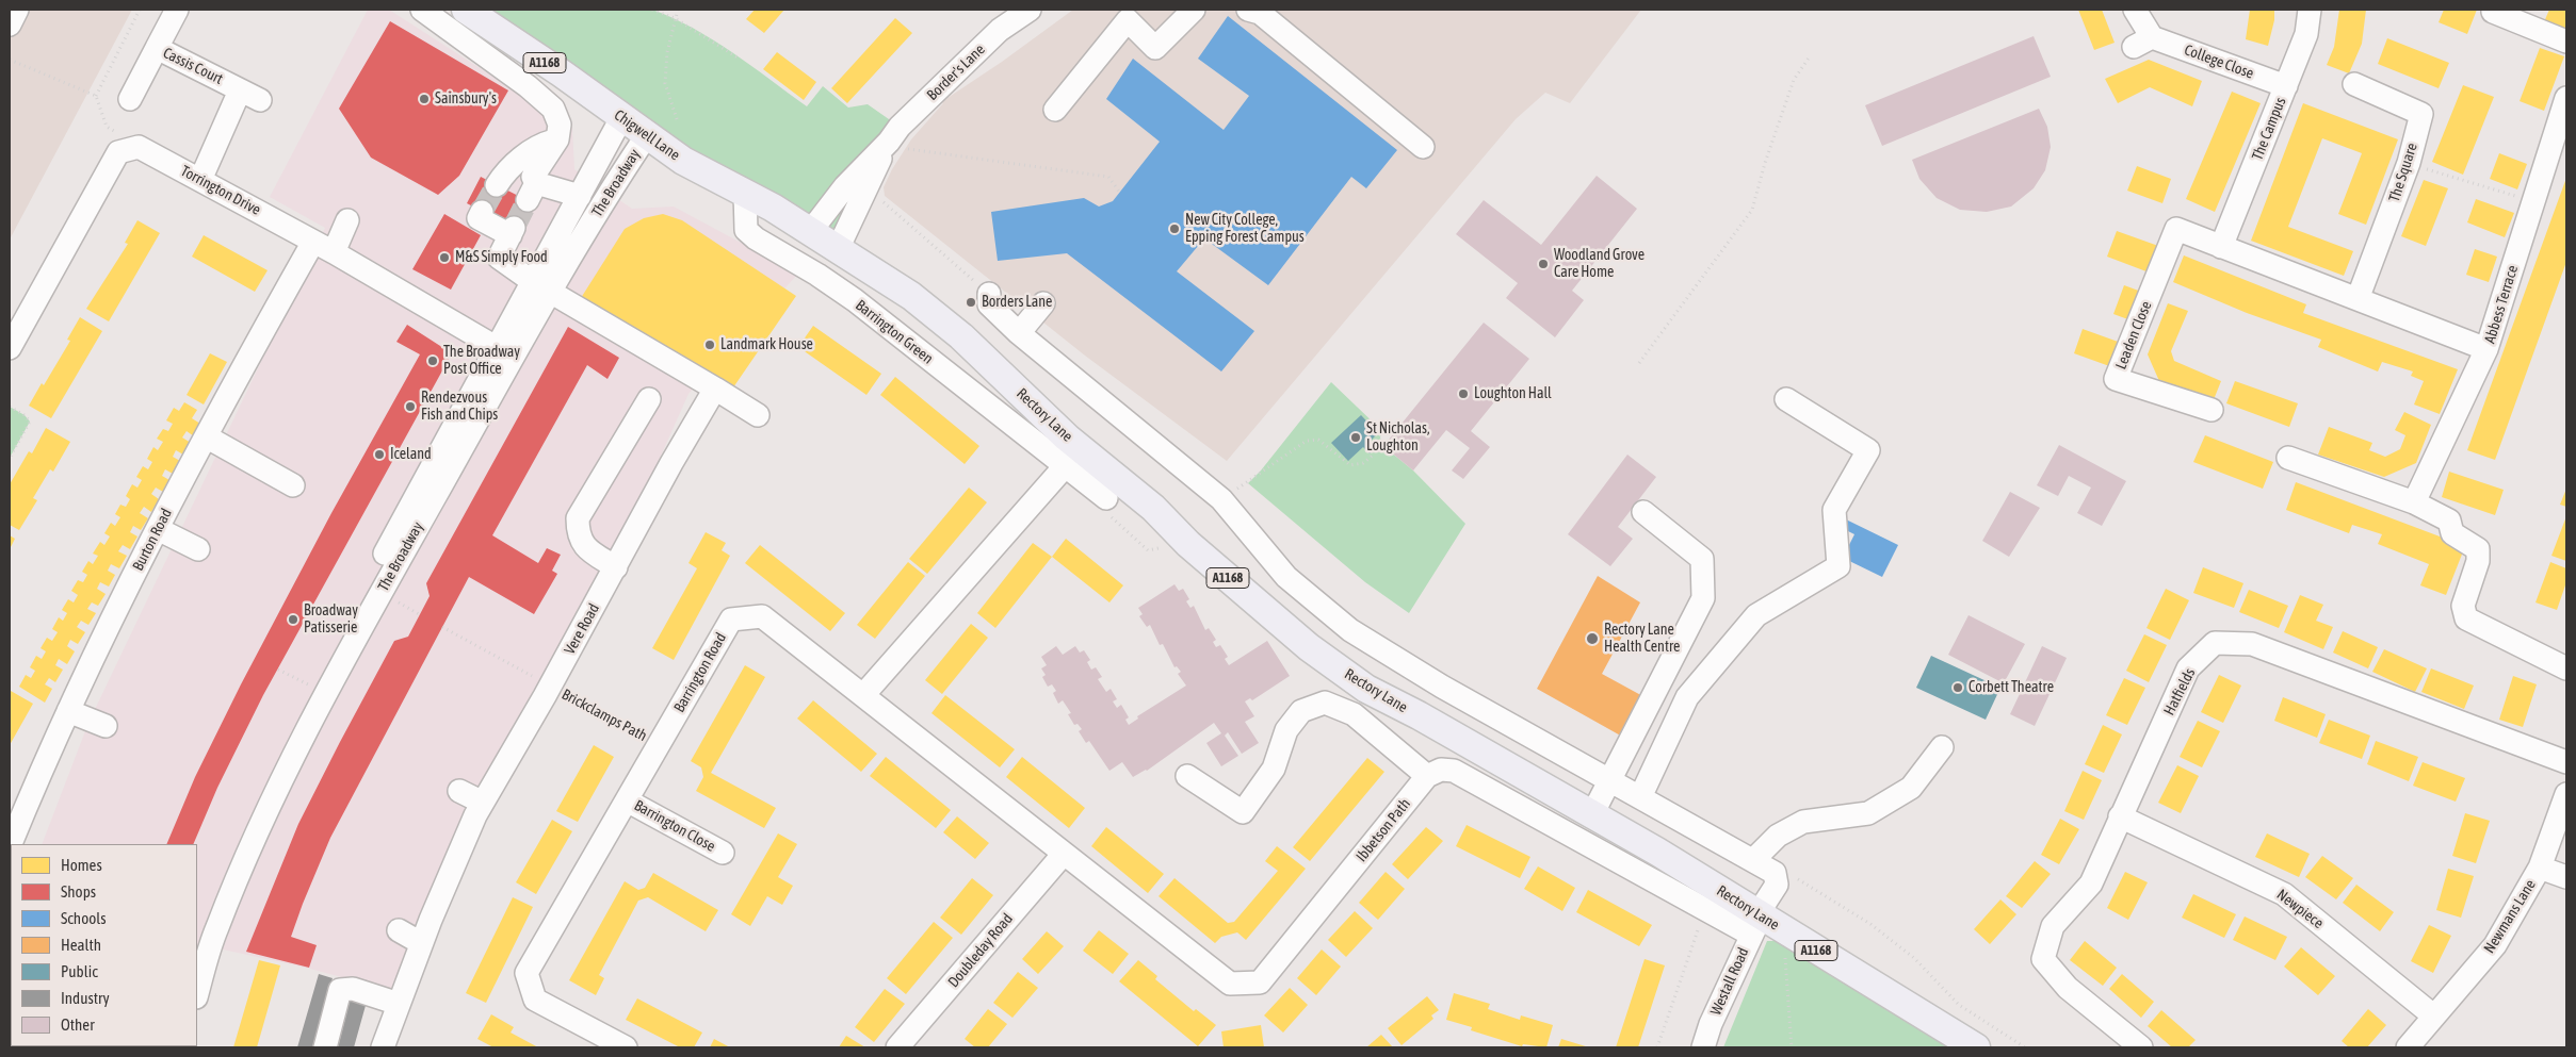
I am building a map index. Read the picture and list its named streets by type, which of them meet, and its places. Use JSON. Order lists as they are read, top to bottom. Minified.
{"streets":{"main road":["A1168","Chigwell Lane","Rectory Lane"],"street":["College Close","Cassis Court","Border's Lane","The Campus","The Square","The Broadway","Torrington Drive","Abbess Terrace","Barrington Green","Leaden Close","Burton Road","Vere Road","Barrington Road","Hatfields","Barrington Close","Ibbetson Path","Newpiece","Newmans Lane","Doubleday Road","Westall Road"],"path":["Brickclamps Path"]},"crossings":[["College Close","The Campus"],["Cassis Court","Torrington Drive"],["Border's Lane","Chigwell Lane"],["Border's Lane","Rectory Lane"],["The Campus","Leaden Close"],["Chigwell Lane","The Broadway"],["Chigwell Lane","Barrington Green"],["Chigwell Lane","Rectory Lane"],["The Broadway","Torrington Drive"],["Torrington Drive","Burton Road"],["Rectory Lane","Westall Road"],["Vere Road","Brickclamps Path"],["Barrington Road","Brickclamps Path"],["Barrington Road","Barrington Close"],["Barrington Road","Ibbetson Path"],["Barrington Road","Doubleday Road"],["Hatfields","Newpiece"],["Ibbetson Path","Doubleday Road"],["Newpiece","Newmans Lane"]],"places":["Sainsbury's","New City College, Epping Forest Campus","M&S Simply Food","Woodland Grove Care Home","Borders Lane","Landmark House","The Broadway Post Office","Loughton Hall","Rendezvous Fish and Chips","St Nicholas, Loughton","Iceland","Broadway Patisserie","Rectory Lane Health Centre","Corbett Theatre"],"legend":["Homes","Shops","Schools","Health","Public","Industry","Other"]}
